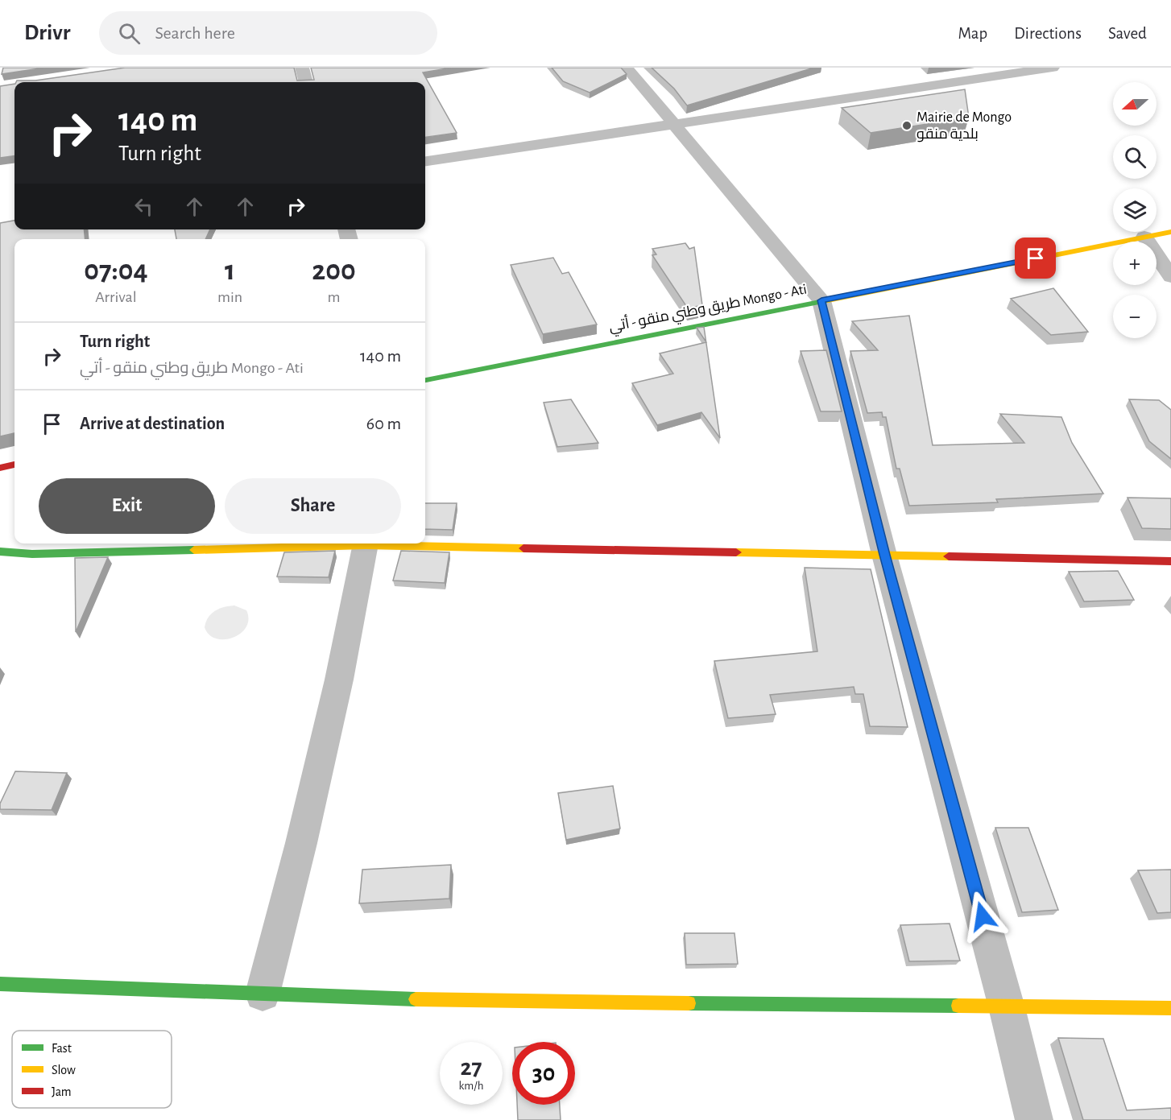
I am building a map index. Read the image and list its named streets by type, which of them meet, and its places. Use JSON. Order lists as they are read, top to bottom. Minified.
{"streets":{"street":["طريق وطني منقو - أتي Mongo - Ati"]},"places":["Mairie de Mongo بلدية منقو"],"legend":["Fast","Slow","Jam"],"north":"left","page":{"header":"Drivr","search":"Search here","nav":["Map","Directions","Saved"],"map_buttons":["+","−"],"turn":["140 m","Turn right"],"eta":["07:04","Arrival","1","min","200","m"],"list":[{"name":"Turn right","note":"طريق وطني منقو - أتي Mongo - Ati","value":"140 m"},{"name":"Arrive at destination","value":"60 m"}],"buttons":["Exit","Share"],"speed":"27 km/h","limit":"30"}}
